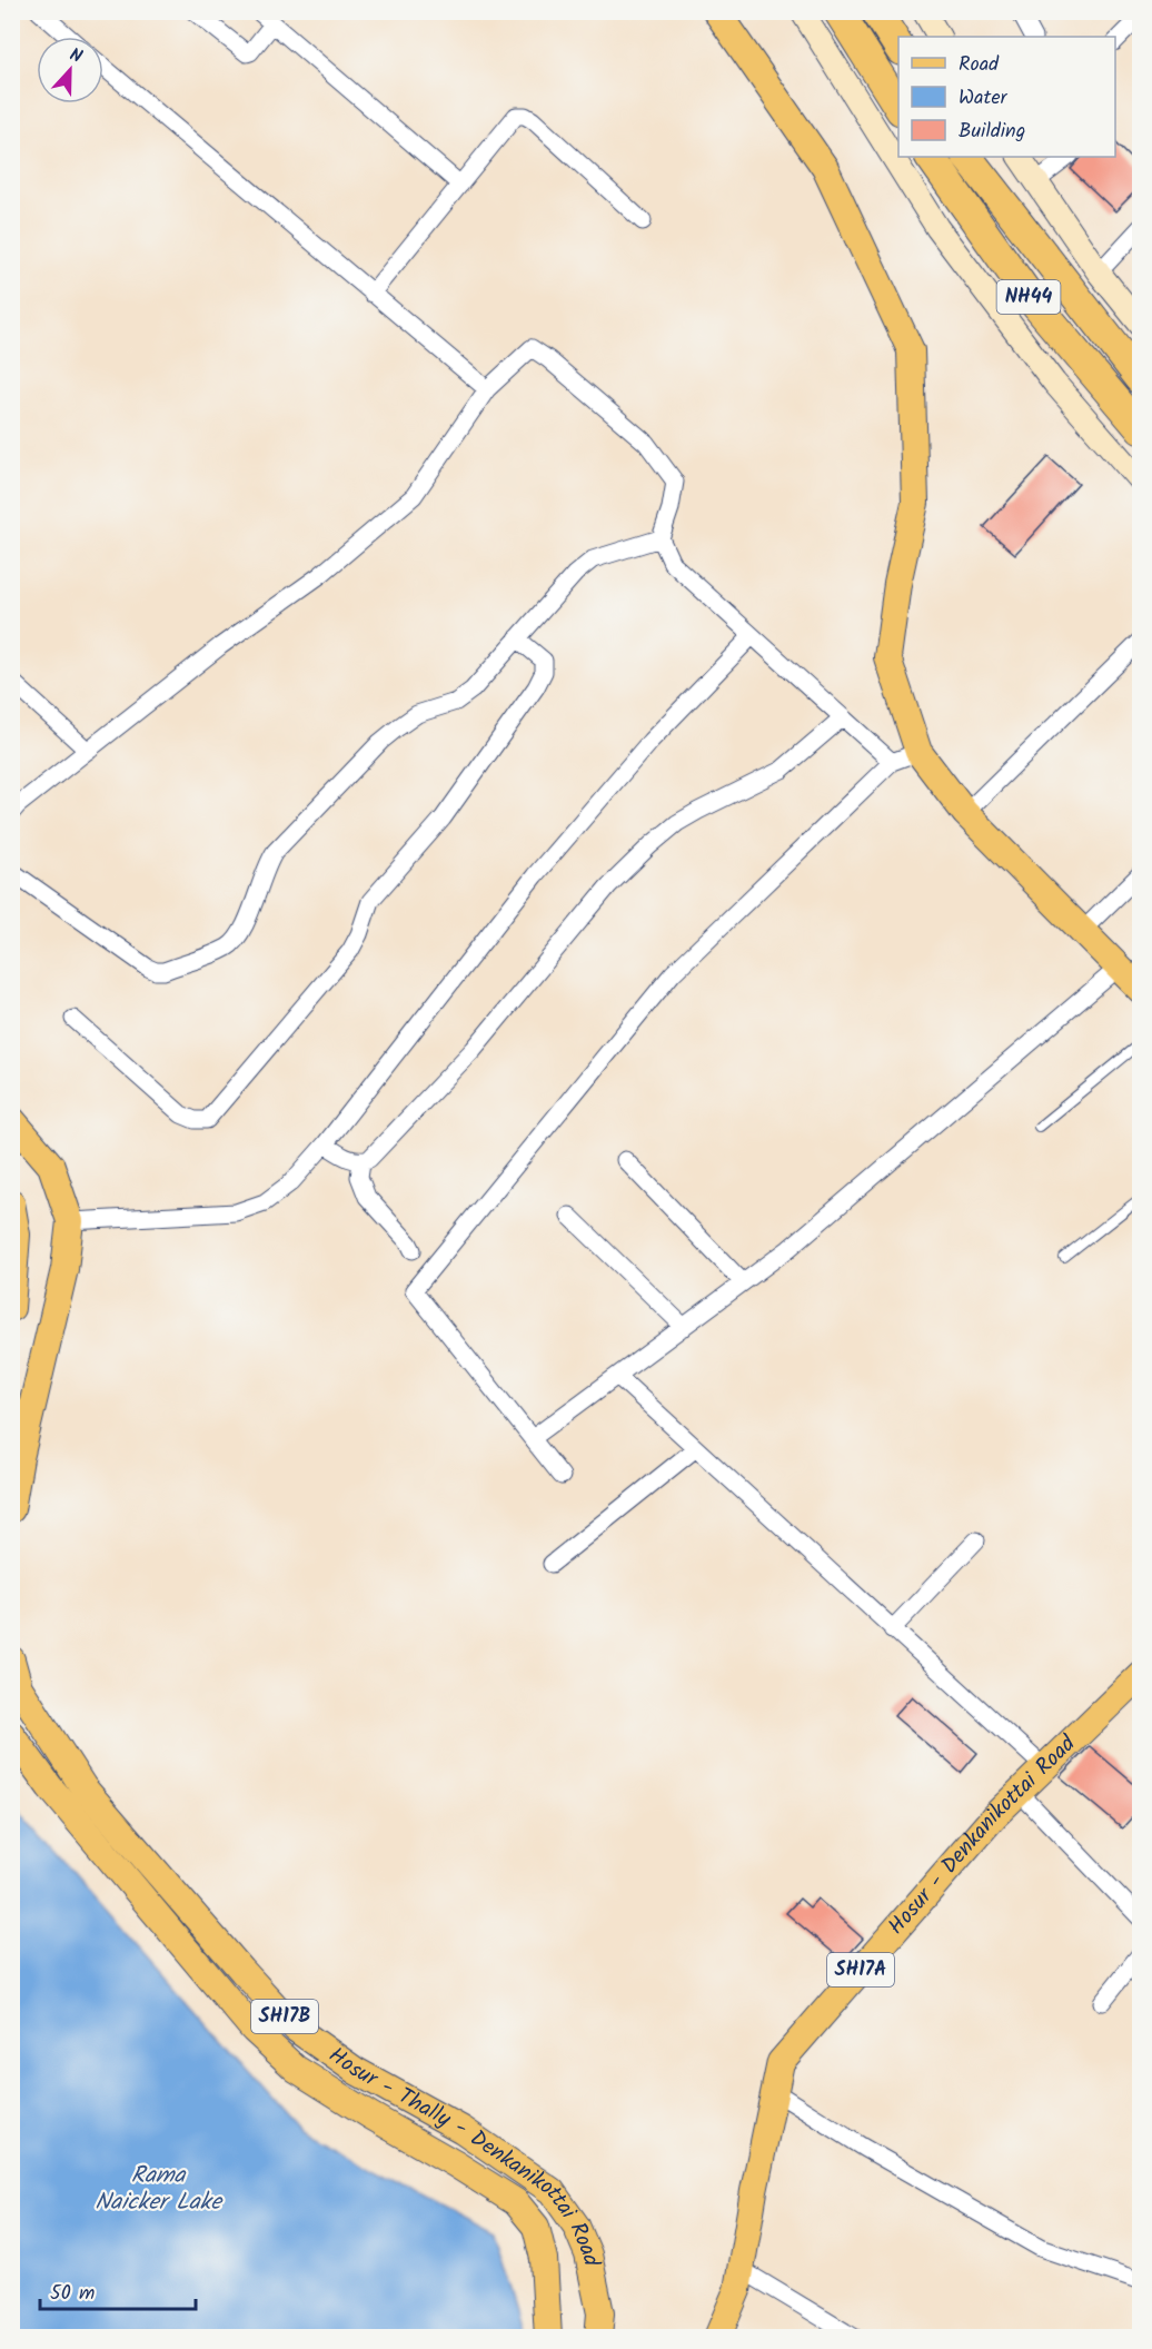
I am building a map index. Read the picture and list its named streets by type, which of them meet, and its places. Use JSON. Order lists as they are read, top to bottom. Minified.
{"streets":{"highway":["NH44"],"main road":["Hosur - Denkanikottai Road","SH17A","SH17B","Hosur - Thally - Denkanikottai Road"]},"water":["Rama Naicker Lake"],"legend":["Road","Water","Building"],"scale_bar":"50 m","north":"top"}
